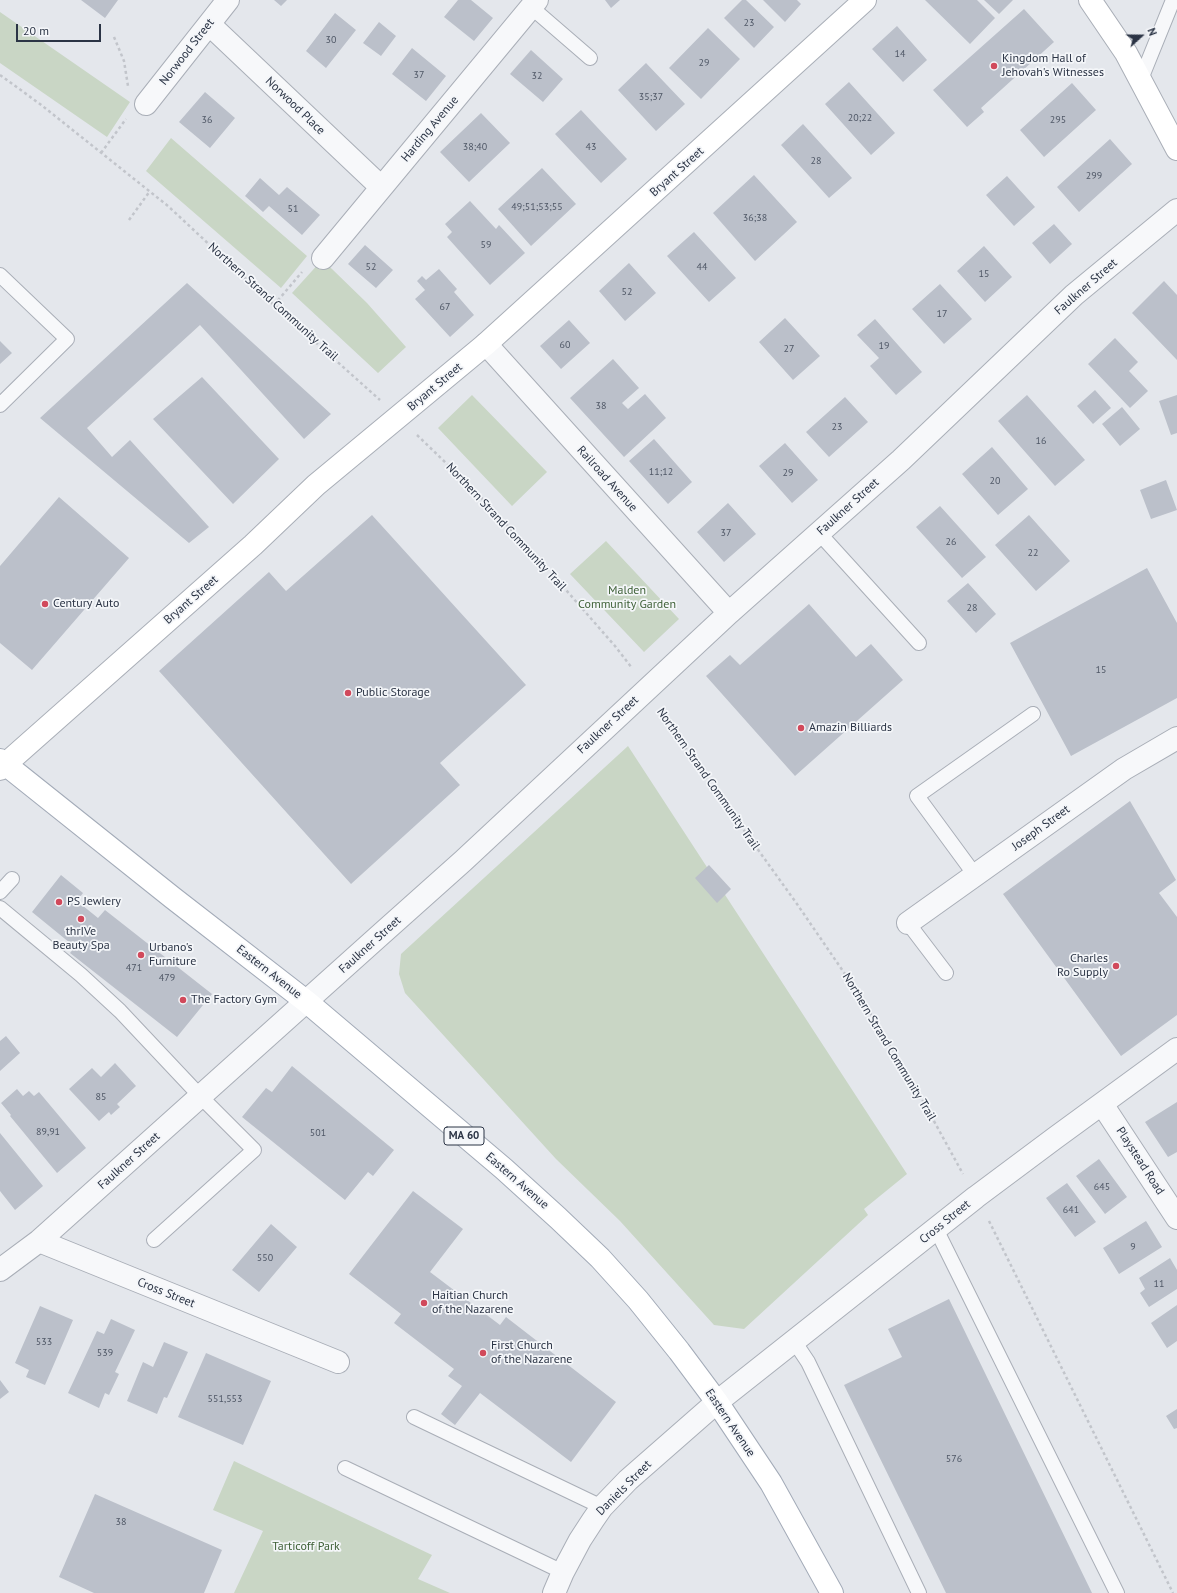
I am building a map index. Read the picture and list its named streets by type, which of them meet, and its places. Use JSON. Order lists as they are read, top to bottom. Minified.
{"streets":{"main road":["Bryant Street","Eastern Avenue","MA 60"],"street":["Norwood Street","Norwood Place","Harding Avenue","Faulkner Street","Railroad Avenue","Joseph Street","Playstead Road","Cross Street","Daniels Street"],"path":["Northern Strand Community Trail"]},"crossings":[["Norwood Street","Norwood Place"],["Norwood Place","Harding Avenue"],["Bryant Street","Northern Strand Community Trail"],["Bryant Street","Railroad Avenue"],["Bryant Street","Eastern Avenue"],["Faulkner Street","Northern Strand Community Trail"],["Faulkner Street","Railroad Avenue"],["Faulkner Street","Eastern Avenue"],["Faulkner Street","Cross Street"],["Northern Strand Community Trail","Cross Street"],["Eastern Avenue","Cross Street"],["Eastern Avenue","Daniels Street"],["Playstead Road","Cross Street"],["Cross Street","Daniels Street"]],"parks":["Malden Community Garden","Tarticoff Park"],"places":["Kingdom Hall of Jehovah's Witnesses","Century Auto","Public Storage","Amazin Billiards","PS Jewlery","thrIVe Beauty Spa","Urbano's Furniture","Charles Ro Supply","The Factory Gym","Haitian Church of the Nazarene","First Church of the Nazarene"],"house_numbers":["23","30","14","29","37","32","35;37","20;22","36","295","38;40","43","28","299","49;51;53;55","51","36;38","59","52","44","15","52","67","17","60","19","27","38","23","16","11;12","29","20","37","26","22","28","15","471","479","85","89,91","501","645","641","9","550","11","533","539","551,553","576","38"],"scale_bar":"20 m","north":"right"}
